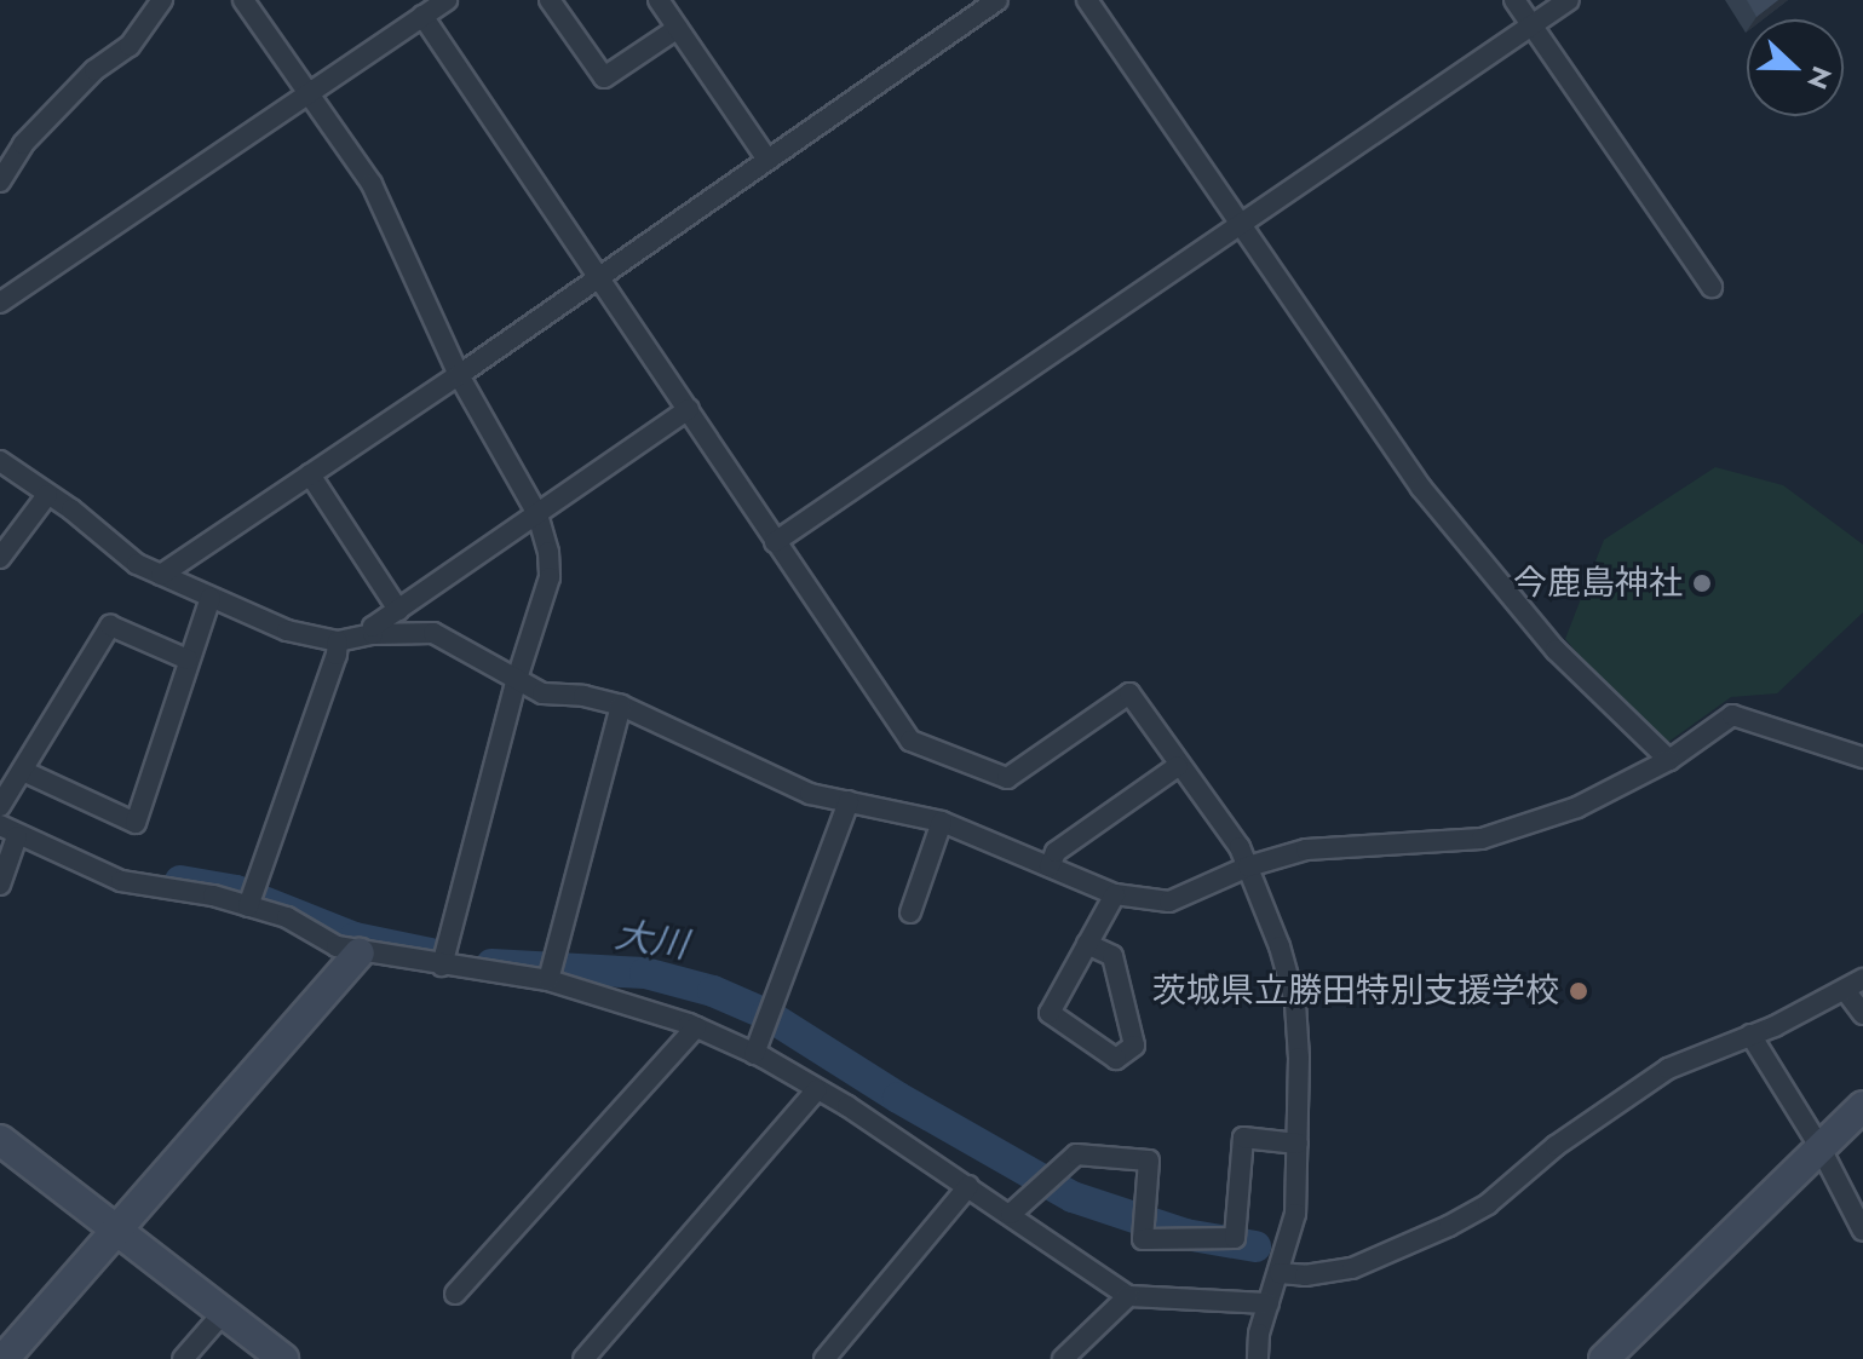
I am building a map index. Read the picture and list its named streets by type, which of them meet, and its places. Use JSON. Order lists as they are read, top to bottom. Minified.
{"water":["大川"],"places":["今鹿島神社","茨城県立勝田特別支援学校"],"north":"right"}
